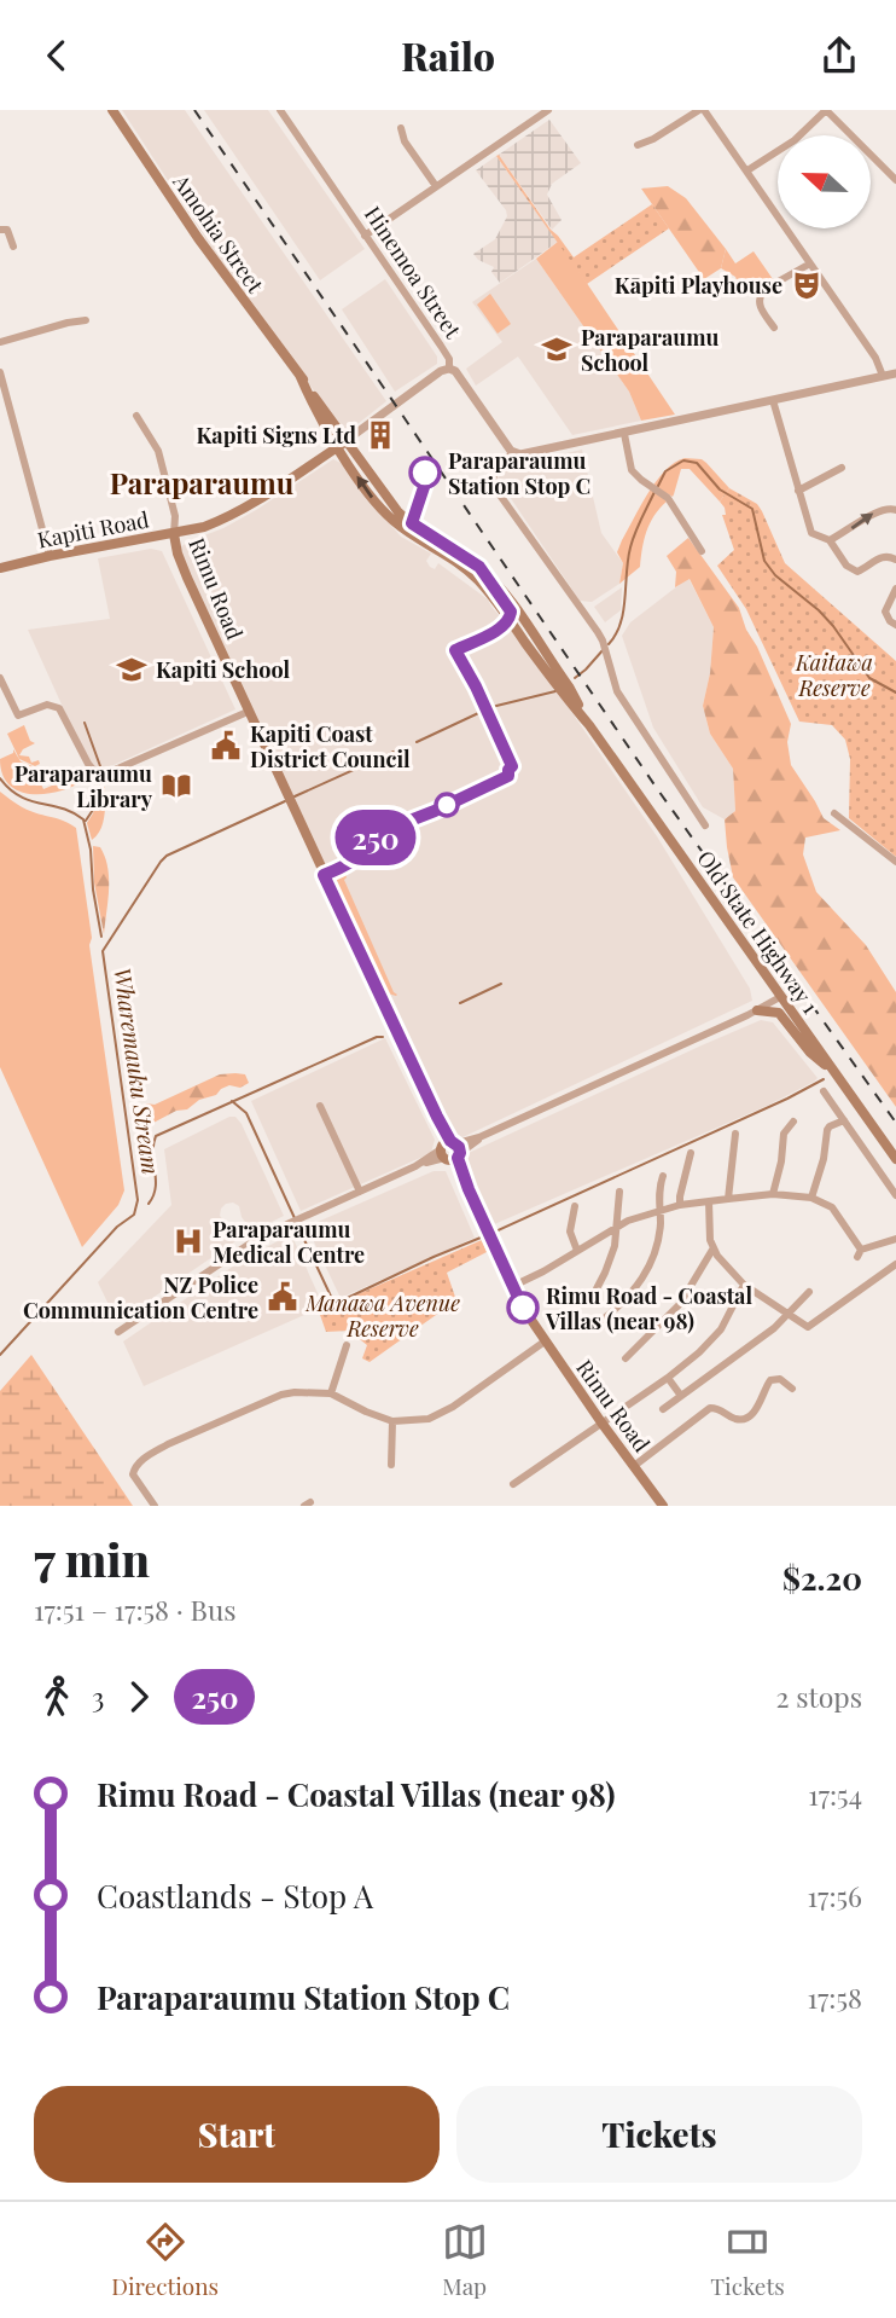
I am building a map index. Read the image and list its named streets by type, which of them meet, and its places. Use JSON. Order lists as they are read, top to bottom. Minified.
{"streets":{"main road":["Amohia Street","Kapiti Road","Rimu Road","Old State Highway 1"],"street":["Hinemoa Street"]},"crossings":[["Amohia Street","Kapiti Road"],["Amohia Street","Old State Highway 1"],["Hinemoa Street","Kapiti Road"],["Kapiti Road","Rimu Road"]],"districts":["Paraparaumu"],"water":["Wharemauku Stream"],"parks":["Kaitawa Reserve","Manawa Avenue Reserve"],"places":{"theatre":["Kāpiti Playhouse"],"school or university":["Paraparaumu School","Kapiti School"],"building":["Kapiti Signs Ltd"],"other":["Paraparaumu Station Stop C","Rimu Road - Coastal Villas (near 98)"],"public building":["Kapiti Coast District Council","NZ Police Communication Centre"],"library":["Paraparaumu Library"],"hospital":["Paraparaumu Medical Centre"]},"lines":["bus line 250"],"north":"left","page":{"header":"Railo","on_map":"250","heading":["7 min","17:51 – 17:58 · Bus","$2.20"],"legs":["3","250","2 stops"],"list":[{"name":"Rimu Road - Coastal Villas (near 98)","value":"17:54"},{"name":"Coastlands - Stop A","value":"17:56"},{"name":"Paraparaumu Station Stop C","value":"17:58"}],"buttons":["Start","Tickets"],"tabs":["Directions","Map","Tickets"]}}
